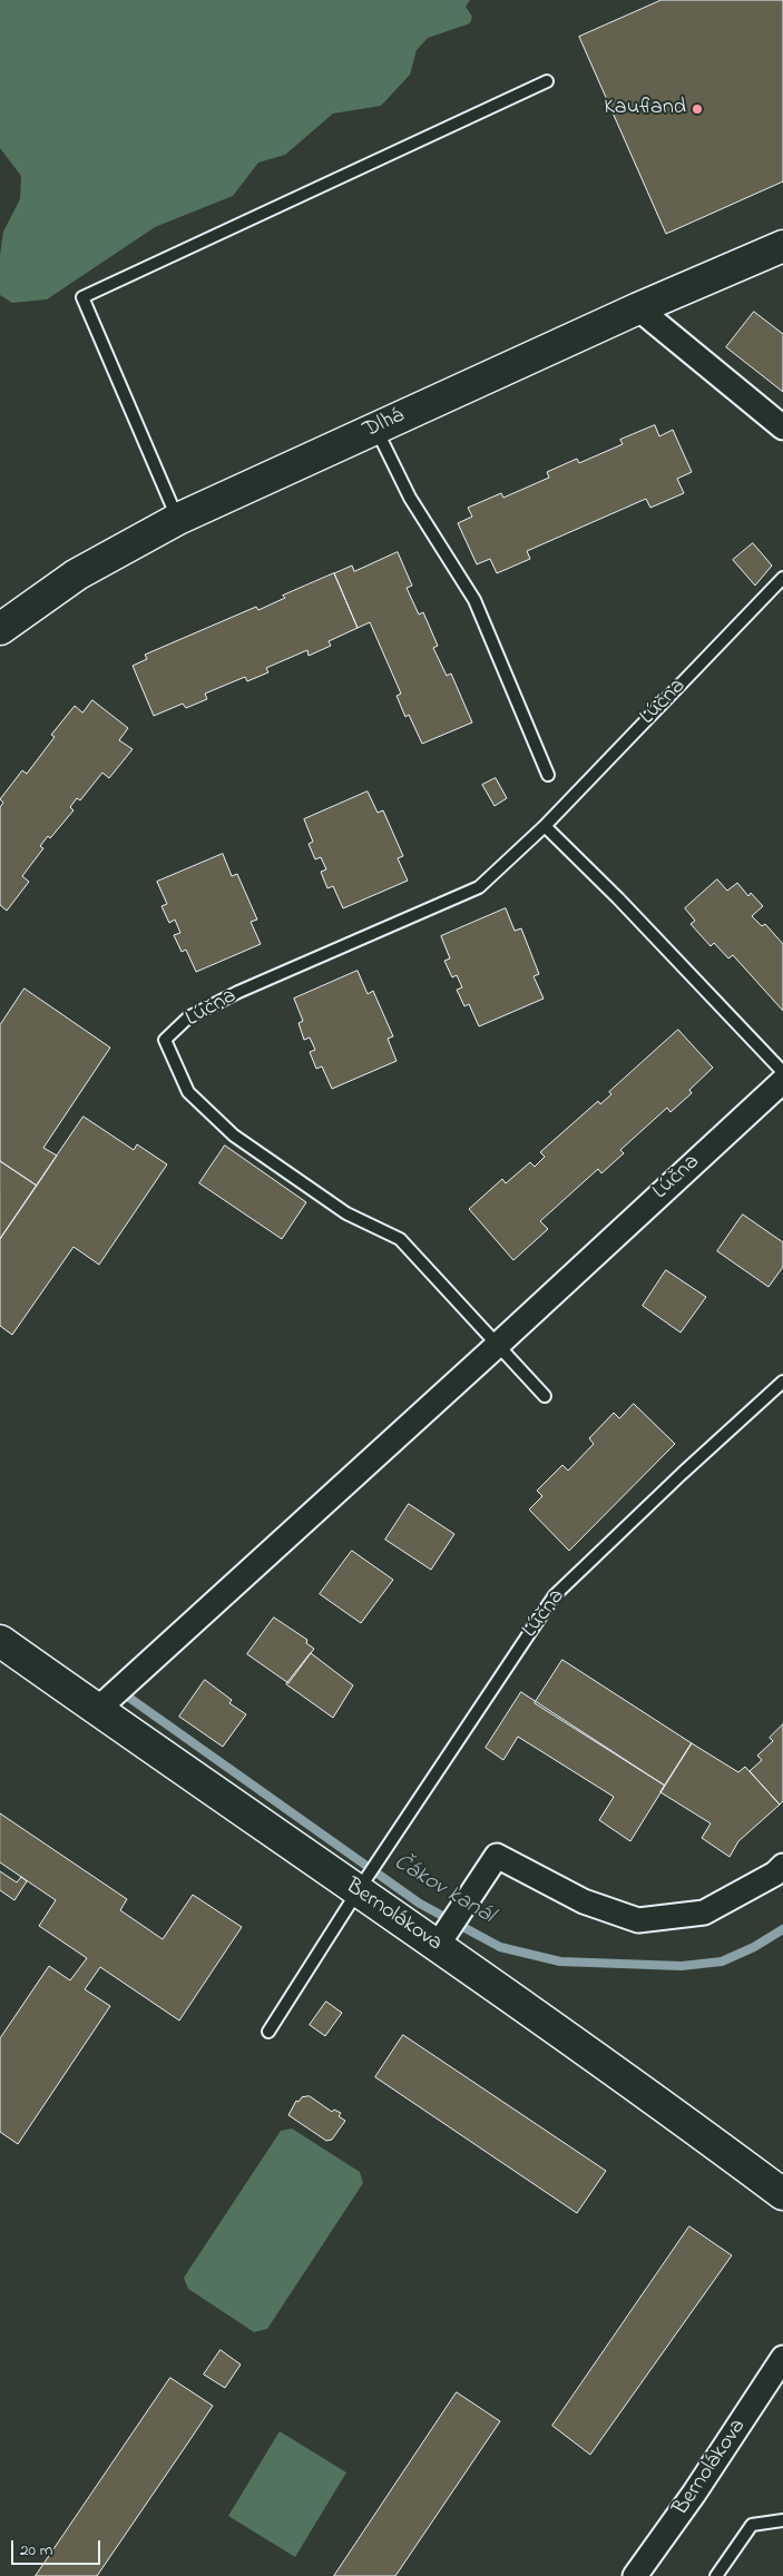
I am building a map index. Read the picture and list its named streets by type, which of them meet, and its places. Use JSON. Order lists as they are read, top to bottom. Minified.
{"streets":{"street":["Dlhá","Lúčna","Bernolákova"]},"crossings":[["Lúčna","Bernolákova"]],"water":["Čákov kanál"],"places":["Kaufland"],"scale_bar":"20 m"}
